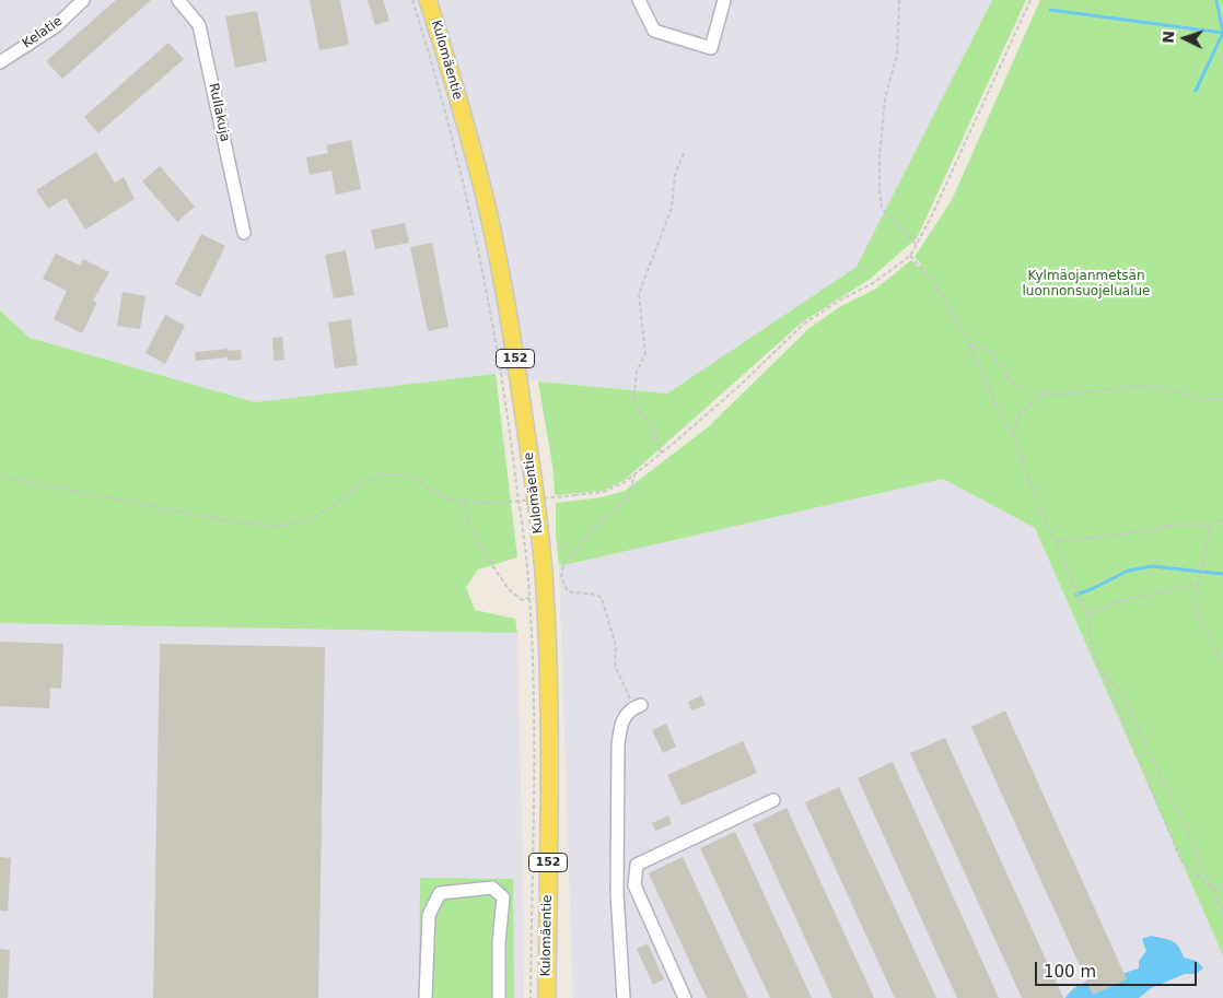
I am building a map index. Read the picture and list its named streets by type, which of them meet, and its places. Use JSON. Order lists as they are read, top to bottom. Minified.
{"streets":{"main road":["Kulomäentie","152"],"street":["Kelatie","Rullakuja"]},"parks":["Kylmäojanmetsän luonnonsuojelualue"],"scale_bar":"100 m","north":"left"}
